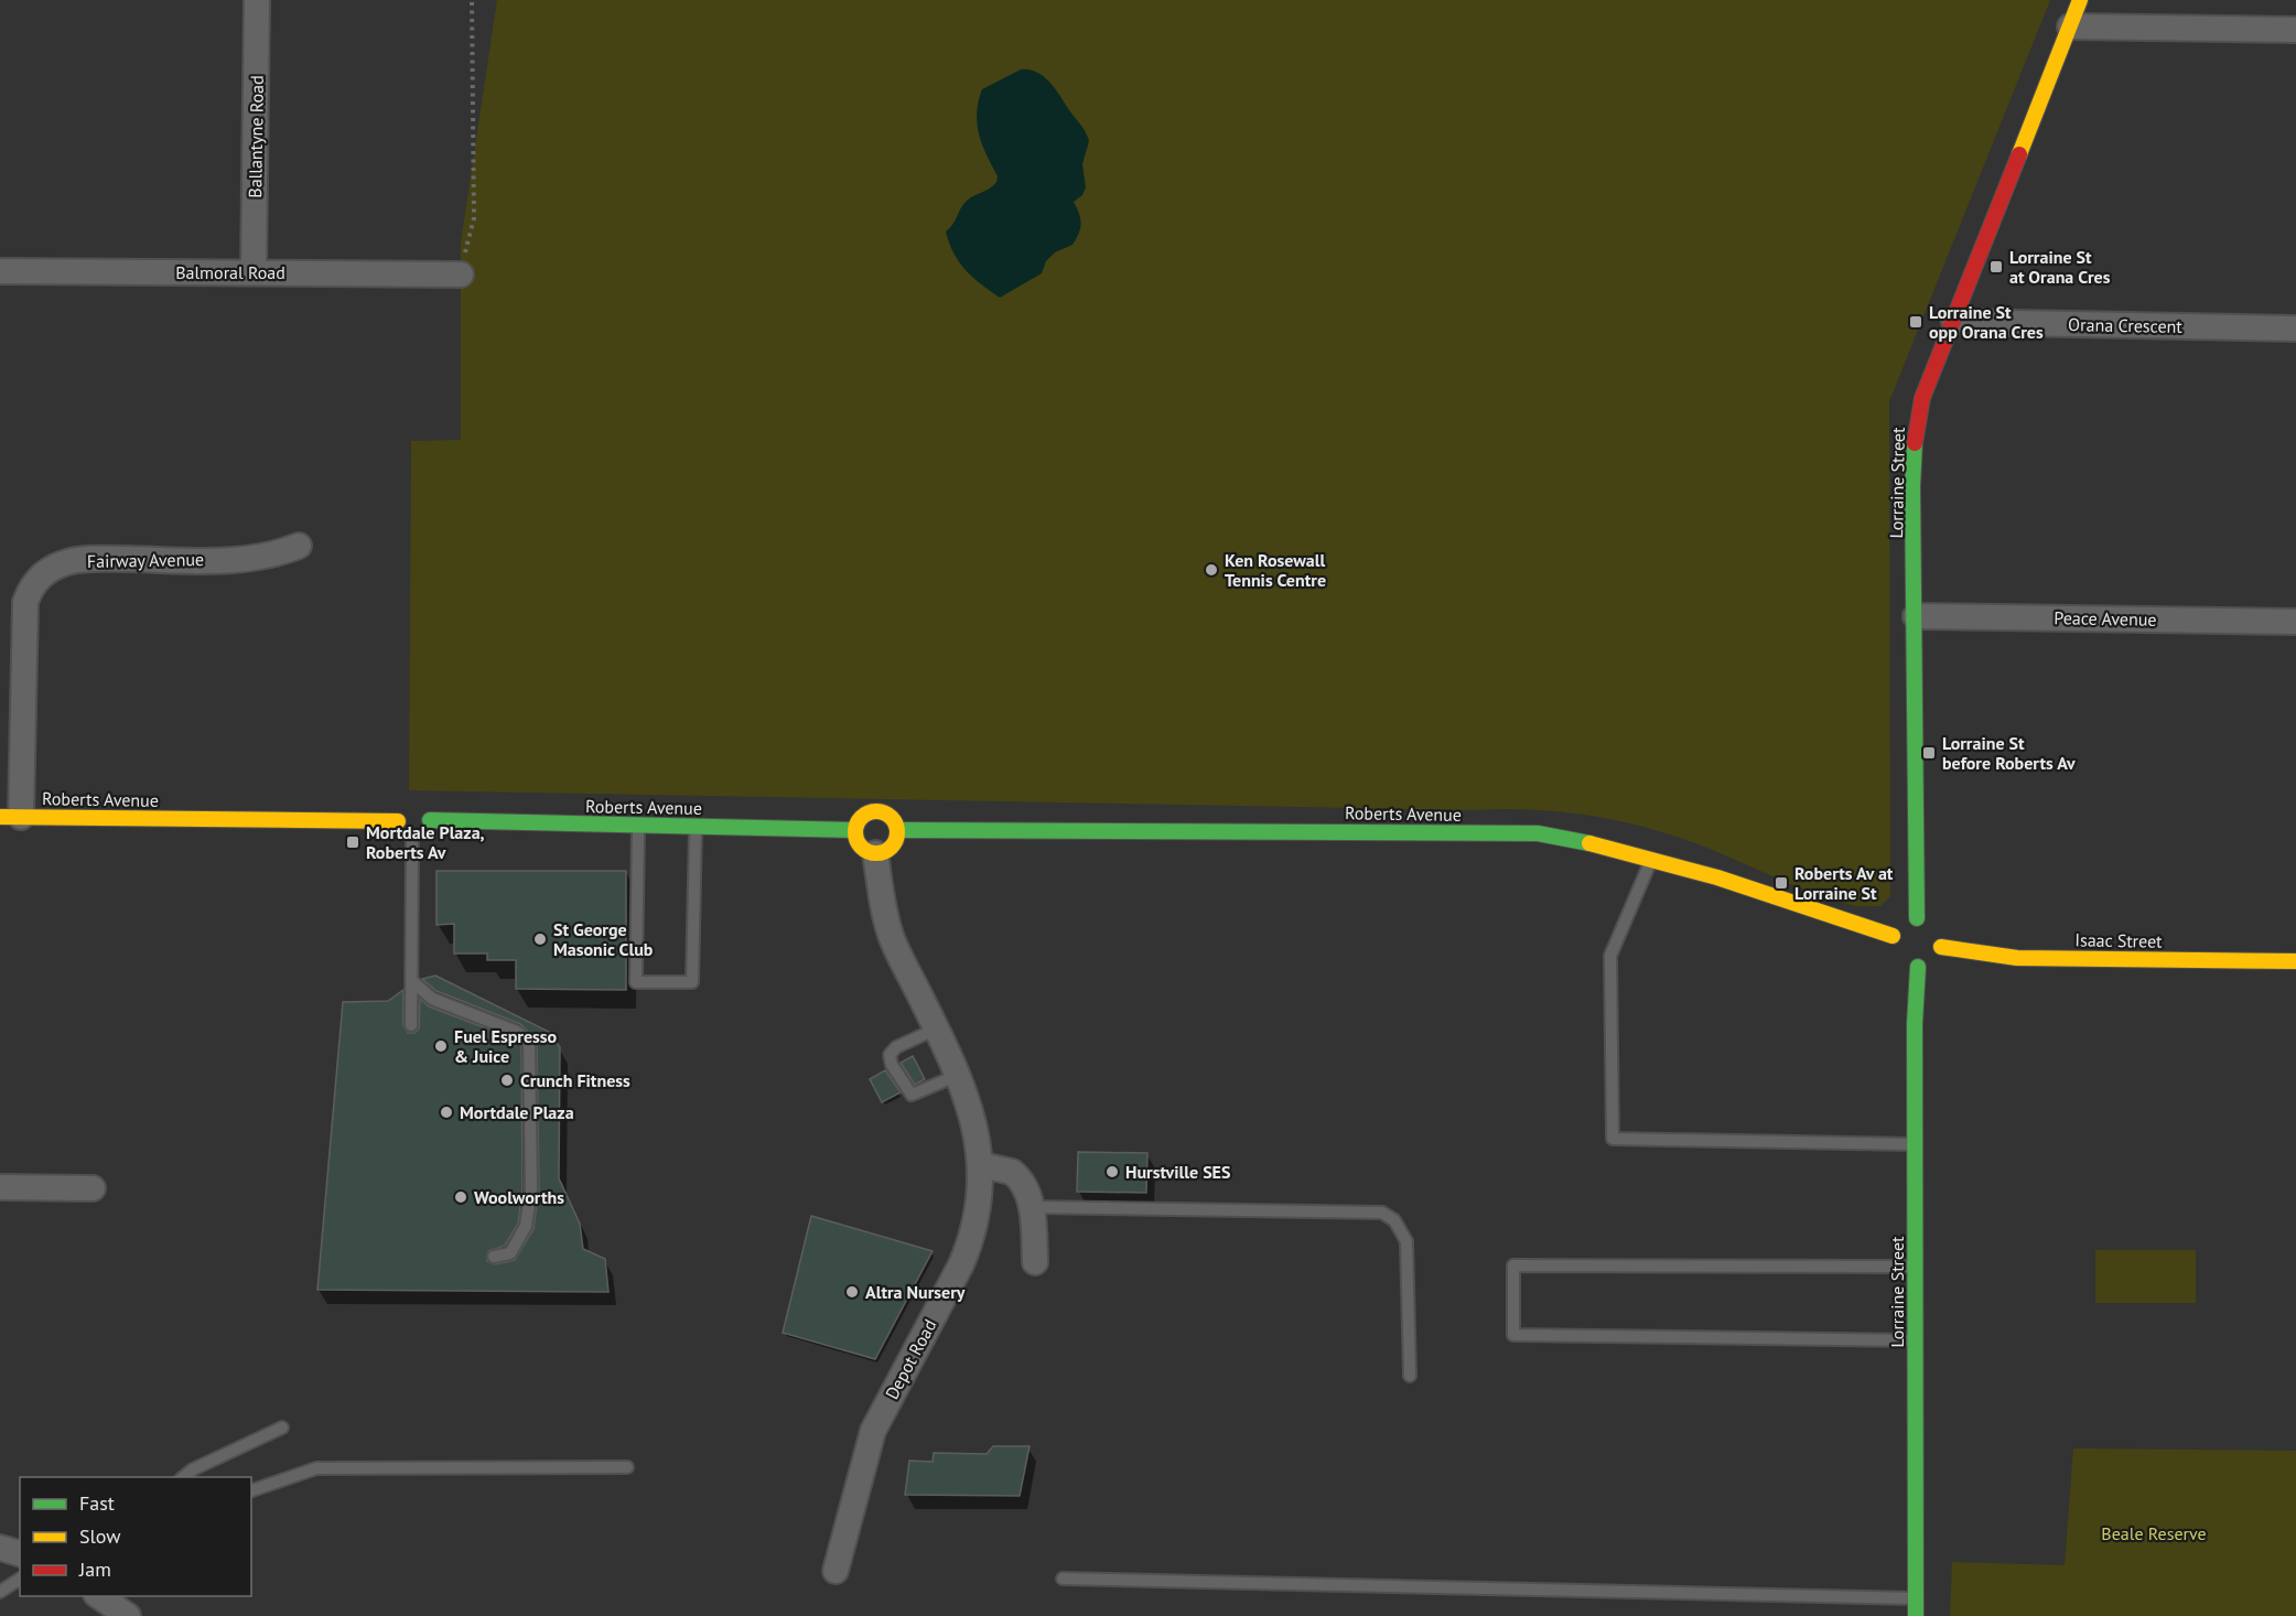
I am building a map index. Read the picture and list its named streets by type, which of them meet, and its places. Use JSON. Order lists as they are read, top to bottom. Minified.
{"streets":{"street":["Ballantyne Road","Balmoral Road","Orana Crescent","Lorraine Street","Fairway Avenue","Peace Avenue","Roberts Avenue","Isaac Street","Depot Road"]},"crossings":[["Ballantyne Road","Balmoral Road"],["Orana Crescent","Lorraine Street"],["Lorraine Street","Peace Avenue"],["Lorraine Street","Roberts Avenue"],["Lorraine Street","Isaac Street"],["Fairway Avenue","Roberts Avenue"],["Roberts Avenue","Depot Road"]],"parks":["Beale Reserve"],"places":{"transit":["Lorraine St at Orana Cres","Lorraine St opp Orana Cres","Lorraine St before Roberts Av","Mortdale Plaza, Roberts Av","Roberts Av at Lorraine St"],"other":["Ken Rosewall Tennis Centre","St George Masonic Club","Fuel Espresso & Juice","Crunch Fitness","Mortdale Plaza","Hurstville SES","Woolworths","Altra Nursery"]},"legend":["Fast","Slow","Jam"]}
